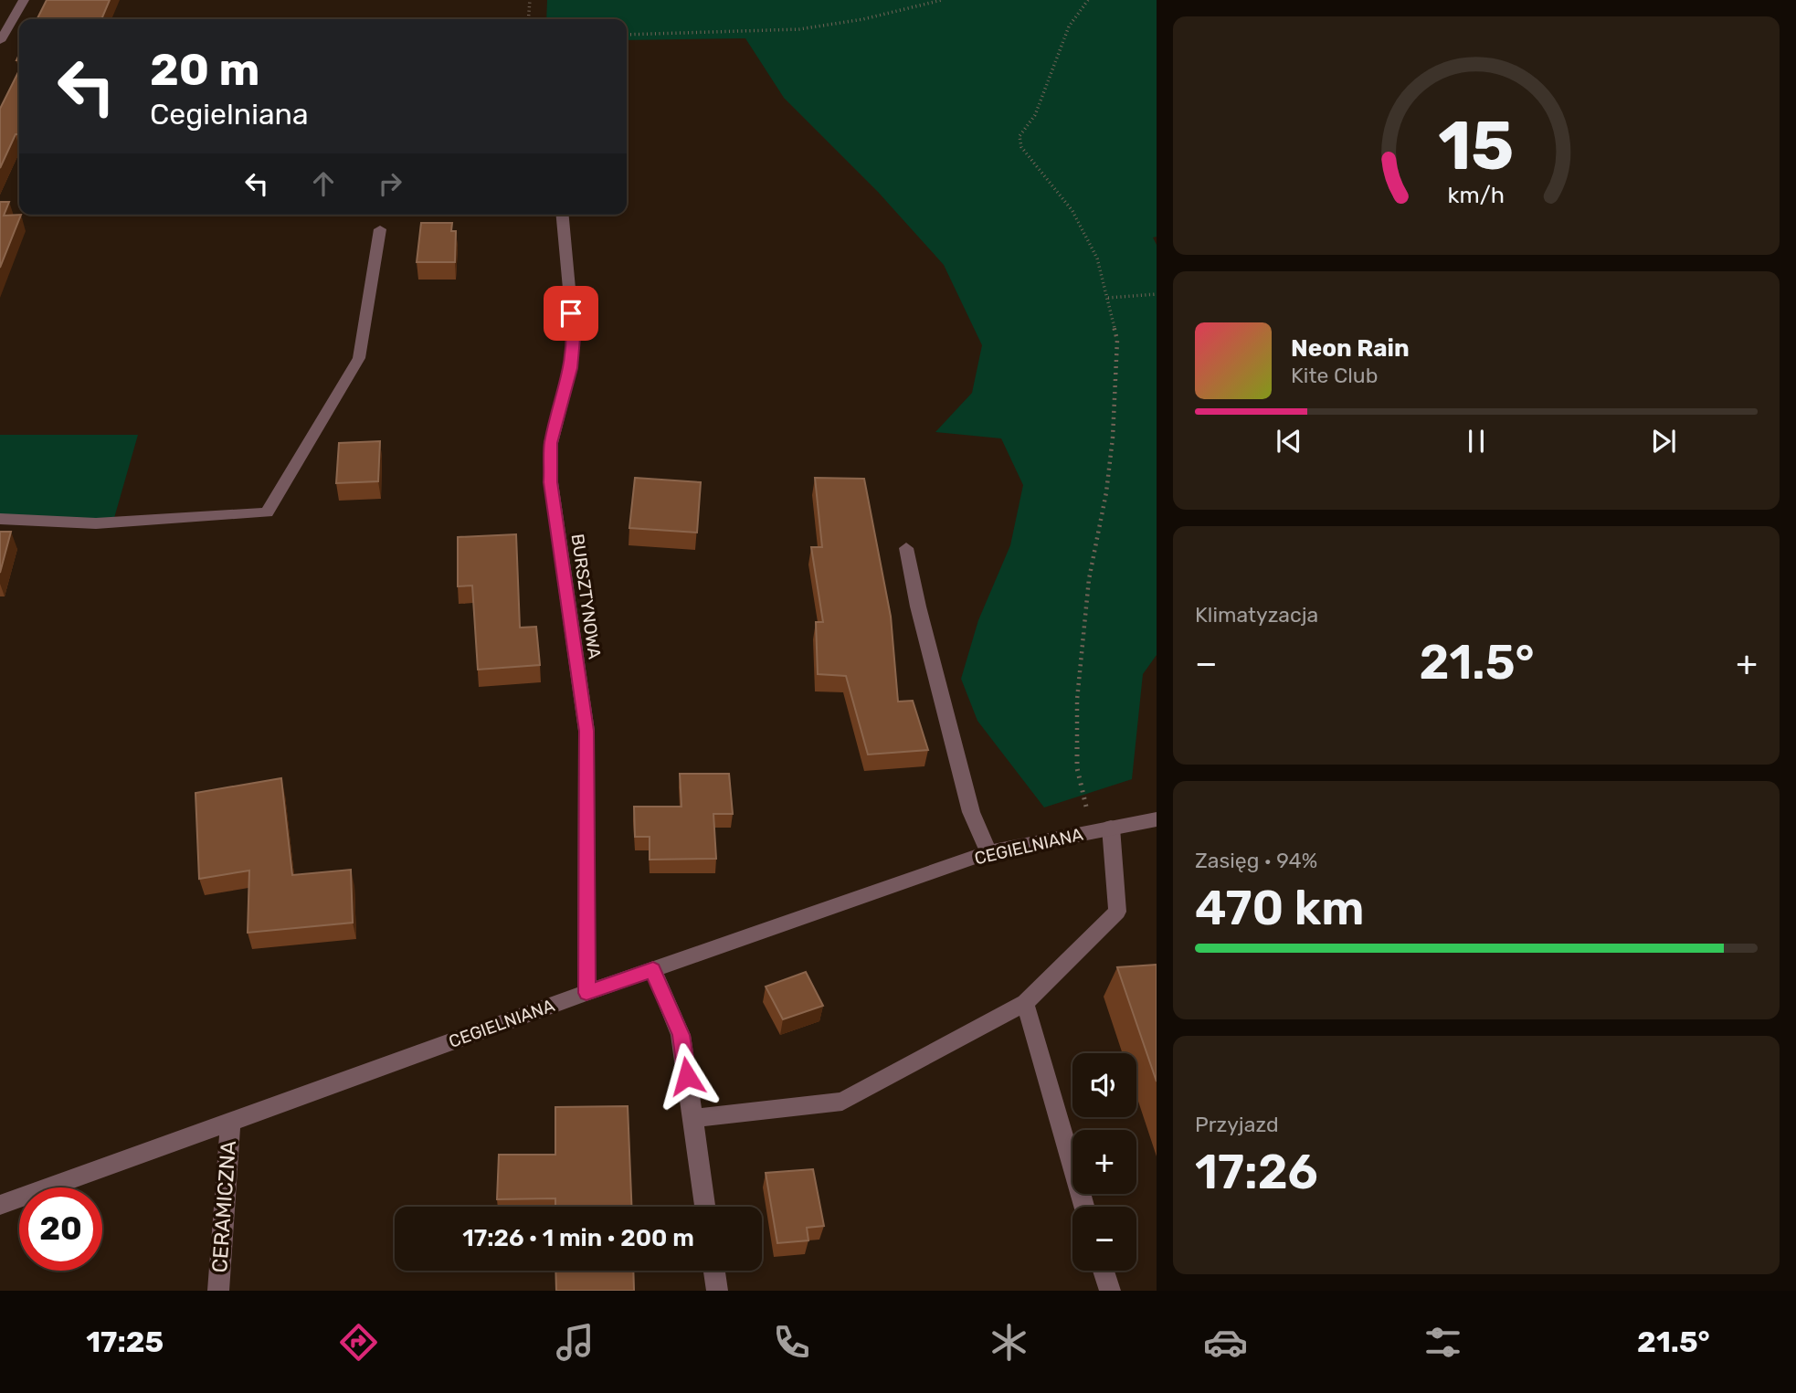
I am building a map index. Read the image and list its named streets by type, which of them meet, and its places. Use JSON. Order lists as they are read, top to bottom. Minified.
{"streets":{"street":["BURSZTYNOWA","CEGIELNIANA","CERAMICZNA"]},"crossings":[["BURSZTYNOWA","CEGIELNIANA"],["CEGIELNIANA","CERAMICZNA"]],"page":{"turn":["20 m","Cegielniana"],"song":["Neon Rain","Kite Club"],"tile":["Klimatyzacja",["Zasięg · 94%","470 km"],["Przyjazd","17:26"]],"heat":["−","21.5°","+"],"map_buttons":["+","−"],"limit":"20","trip":"17:26 · 1 min · 200 m","tabs":["17:25","21.5°"],"gauge":["15","km/h"]}}
